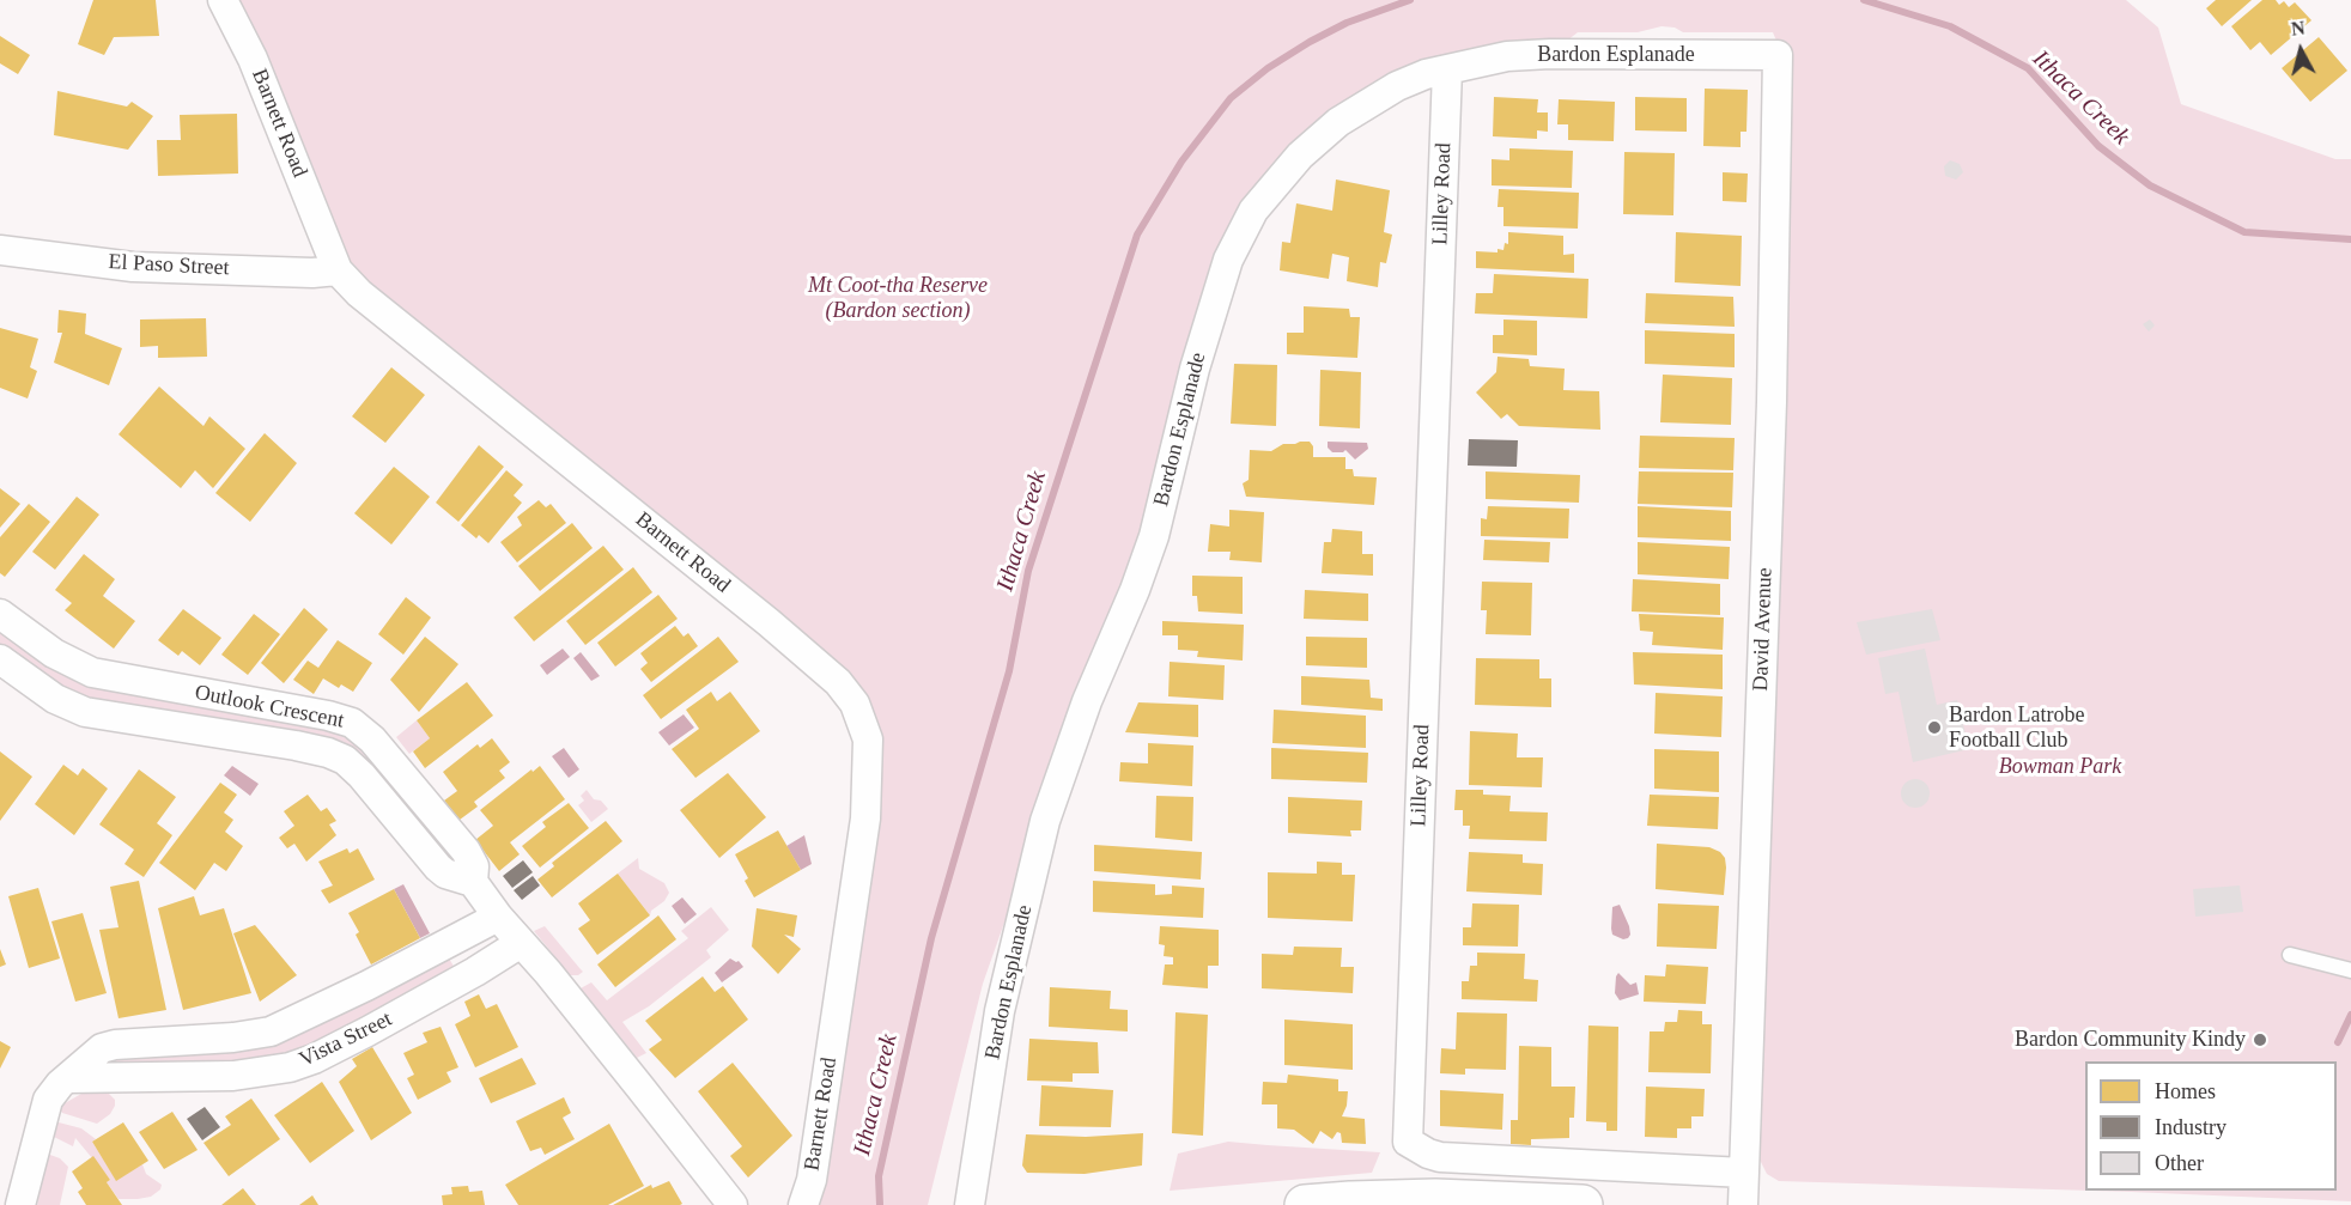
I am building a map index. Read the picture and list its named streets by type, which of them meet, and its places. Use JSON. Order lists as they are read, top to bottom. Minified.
{"streets":{"street":["Bardon Esplanade","Barnett Road","Lilley Road","El Paso Street","David Avenue","Outlook Crescent","Vista Street"]},"crossings":[["Bardon Esplanade","Lilley Road"],["Bardon Esplanade","David Avenue"],["Barnett Road","El Paso Street"],["Lilley Road","David Avenue"],["Outlook Crescent","Vista Street"]],"water":["Ithaca Creek"],"parks":["Mt Coot-tha Reserve (Bardon section)","Bowman Park"],"places":["Bardon Latrobe Football Club","Bardon Community Kindy"],"legend":["Homes","Industry","Other"],"north":"top"}
